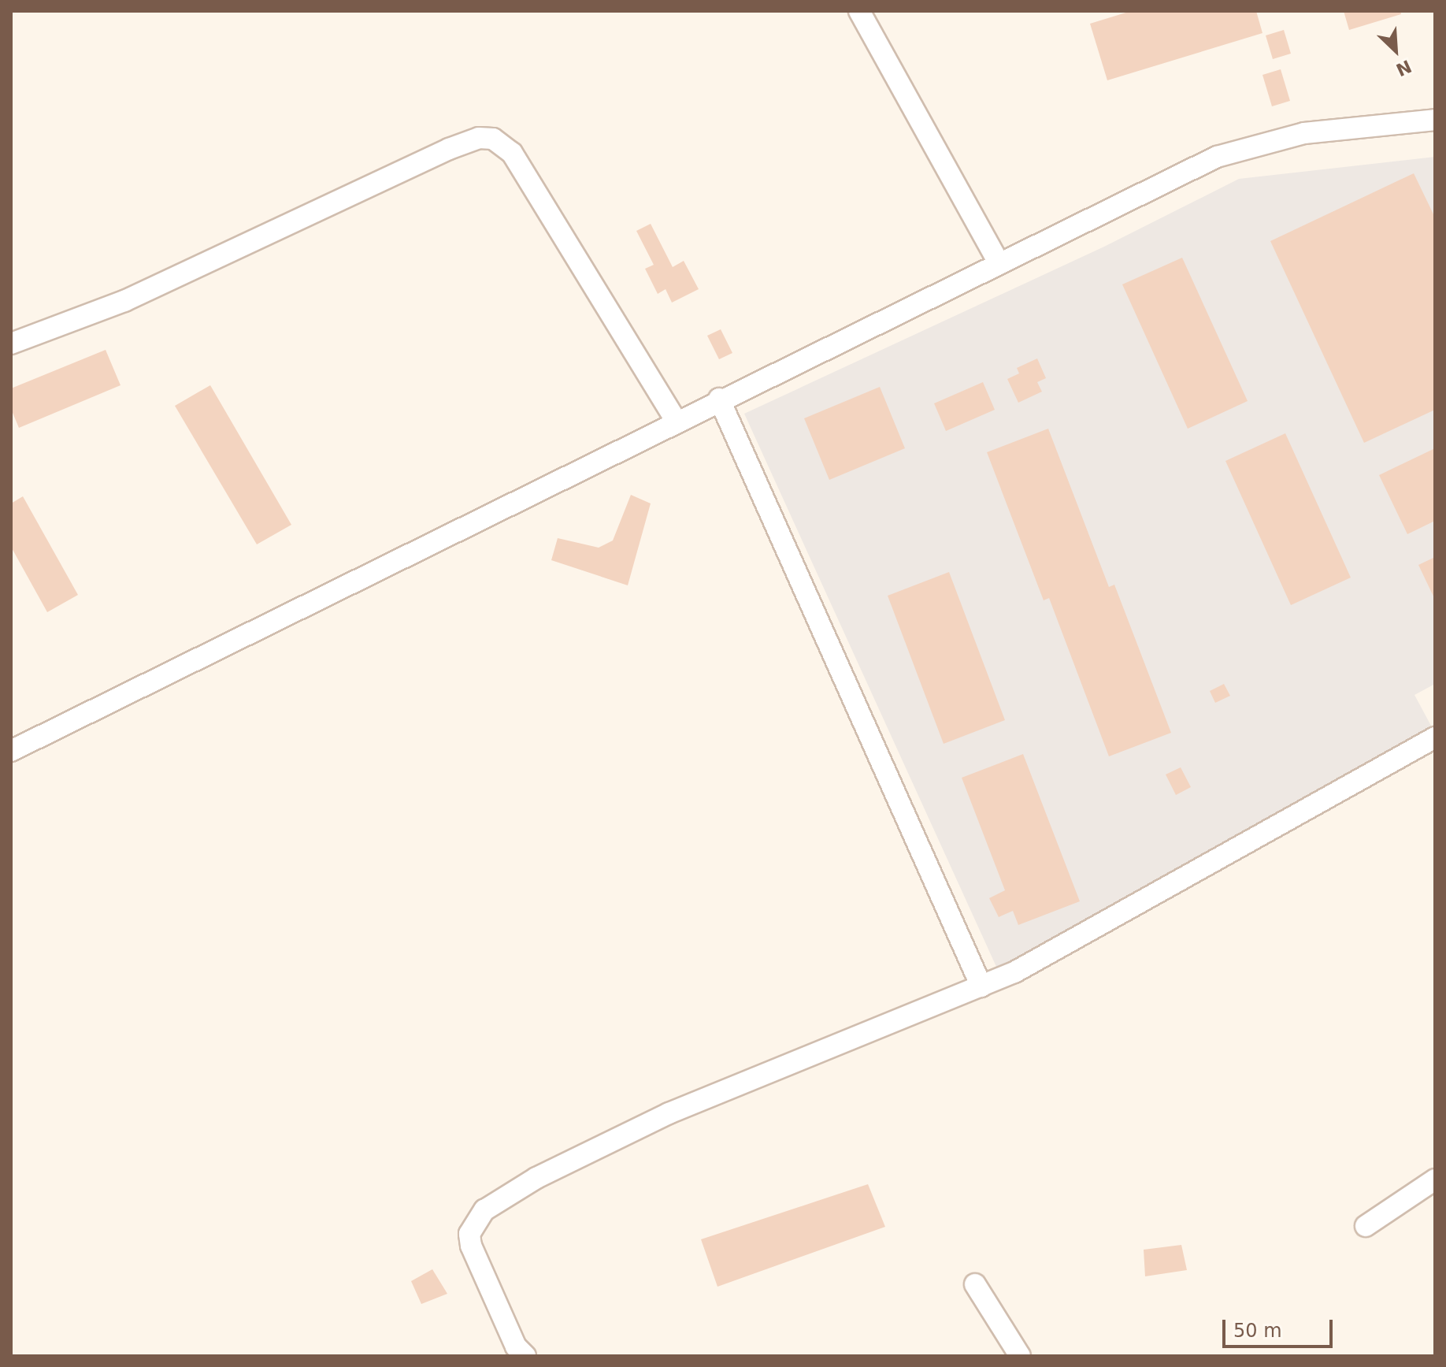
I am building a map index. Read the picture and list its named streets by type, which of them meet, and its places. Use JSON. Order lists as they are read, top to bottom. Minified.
{"scale_bar":"50 m","north":"bottom right"}
